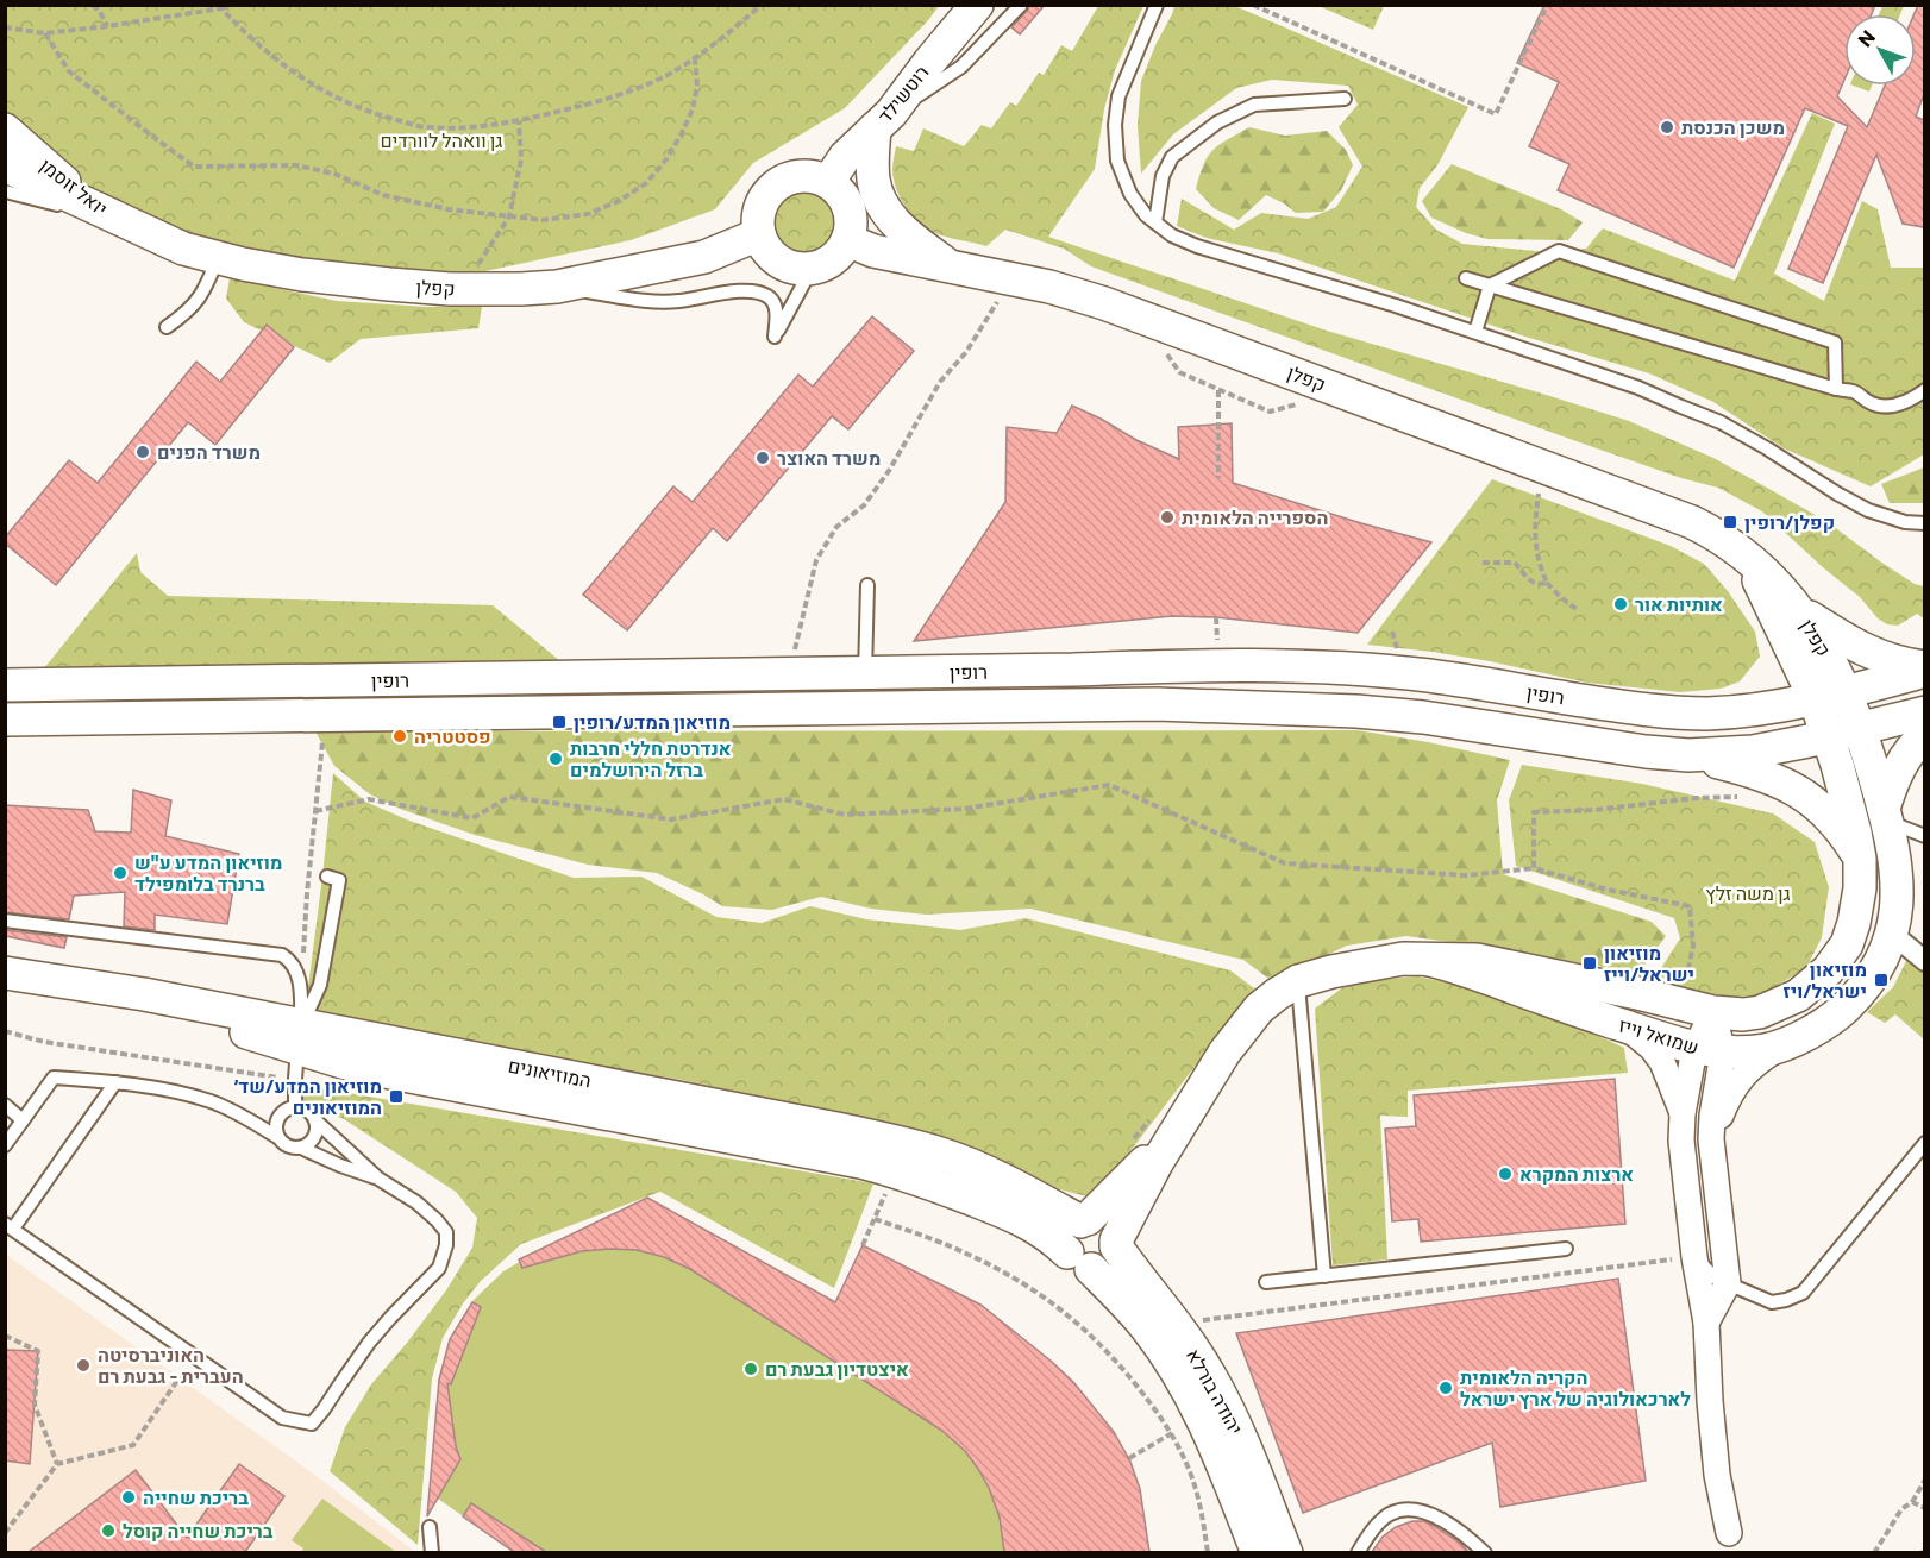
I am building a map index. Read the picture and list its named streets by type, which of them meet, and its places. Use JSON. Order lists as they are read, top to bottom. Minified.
{"streets":{"street":["רוטשילד","יואל זוסמן","קפלן","רופין","שמואל וייז","המוזיאונים","יהודה בורלא"]},"crossings":[["רוטשילד","קפלן"],["יואל זוסמן","קפלן"],["קפלן","רופין"],["קפלן","שמואל וייז"],["רופין","שמואל וייז"],["שמואל וייז","המוזיאונים"],["שמואל וייז","יהודה בורלא"],["המוזיאונים","יהודה בורלא"]],"parks":["גן וואהל לוורדים","גן משה זלץ"],"places":{"other":["משכן הכנסת","משרד הפנים","משרד האוצר","הספרייה הלאומית","אותיות אור","פסטטריה","אנדרטת חללי חרבות ברזל הירושלמים","מוזיאון המדע ע\"ש ברנרד בלומפילד","ארצות המקרא","האוניברסיטה העברית - גבעת רם","איצטדיון גבעת רם","הקריה הלאומית לארכאולוגיה של ארץ ישראל","בריכת שחייה","בריכת שחייה קוסל"],"transit":["קפלן/רופין","מוזיאון המדע/רופין","מוזיאון ישראל/וייז","מוזיאון ישראל/ויז","מוזיאון המדע/שד׳ המוזיאונים"]},"north":"top left"}
